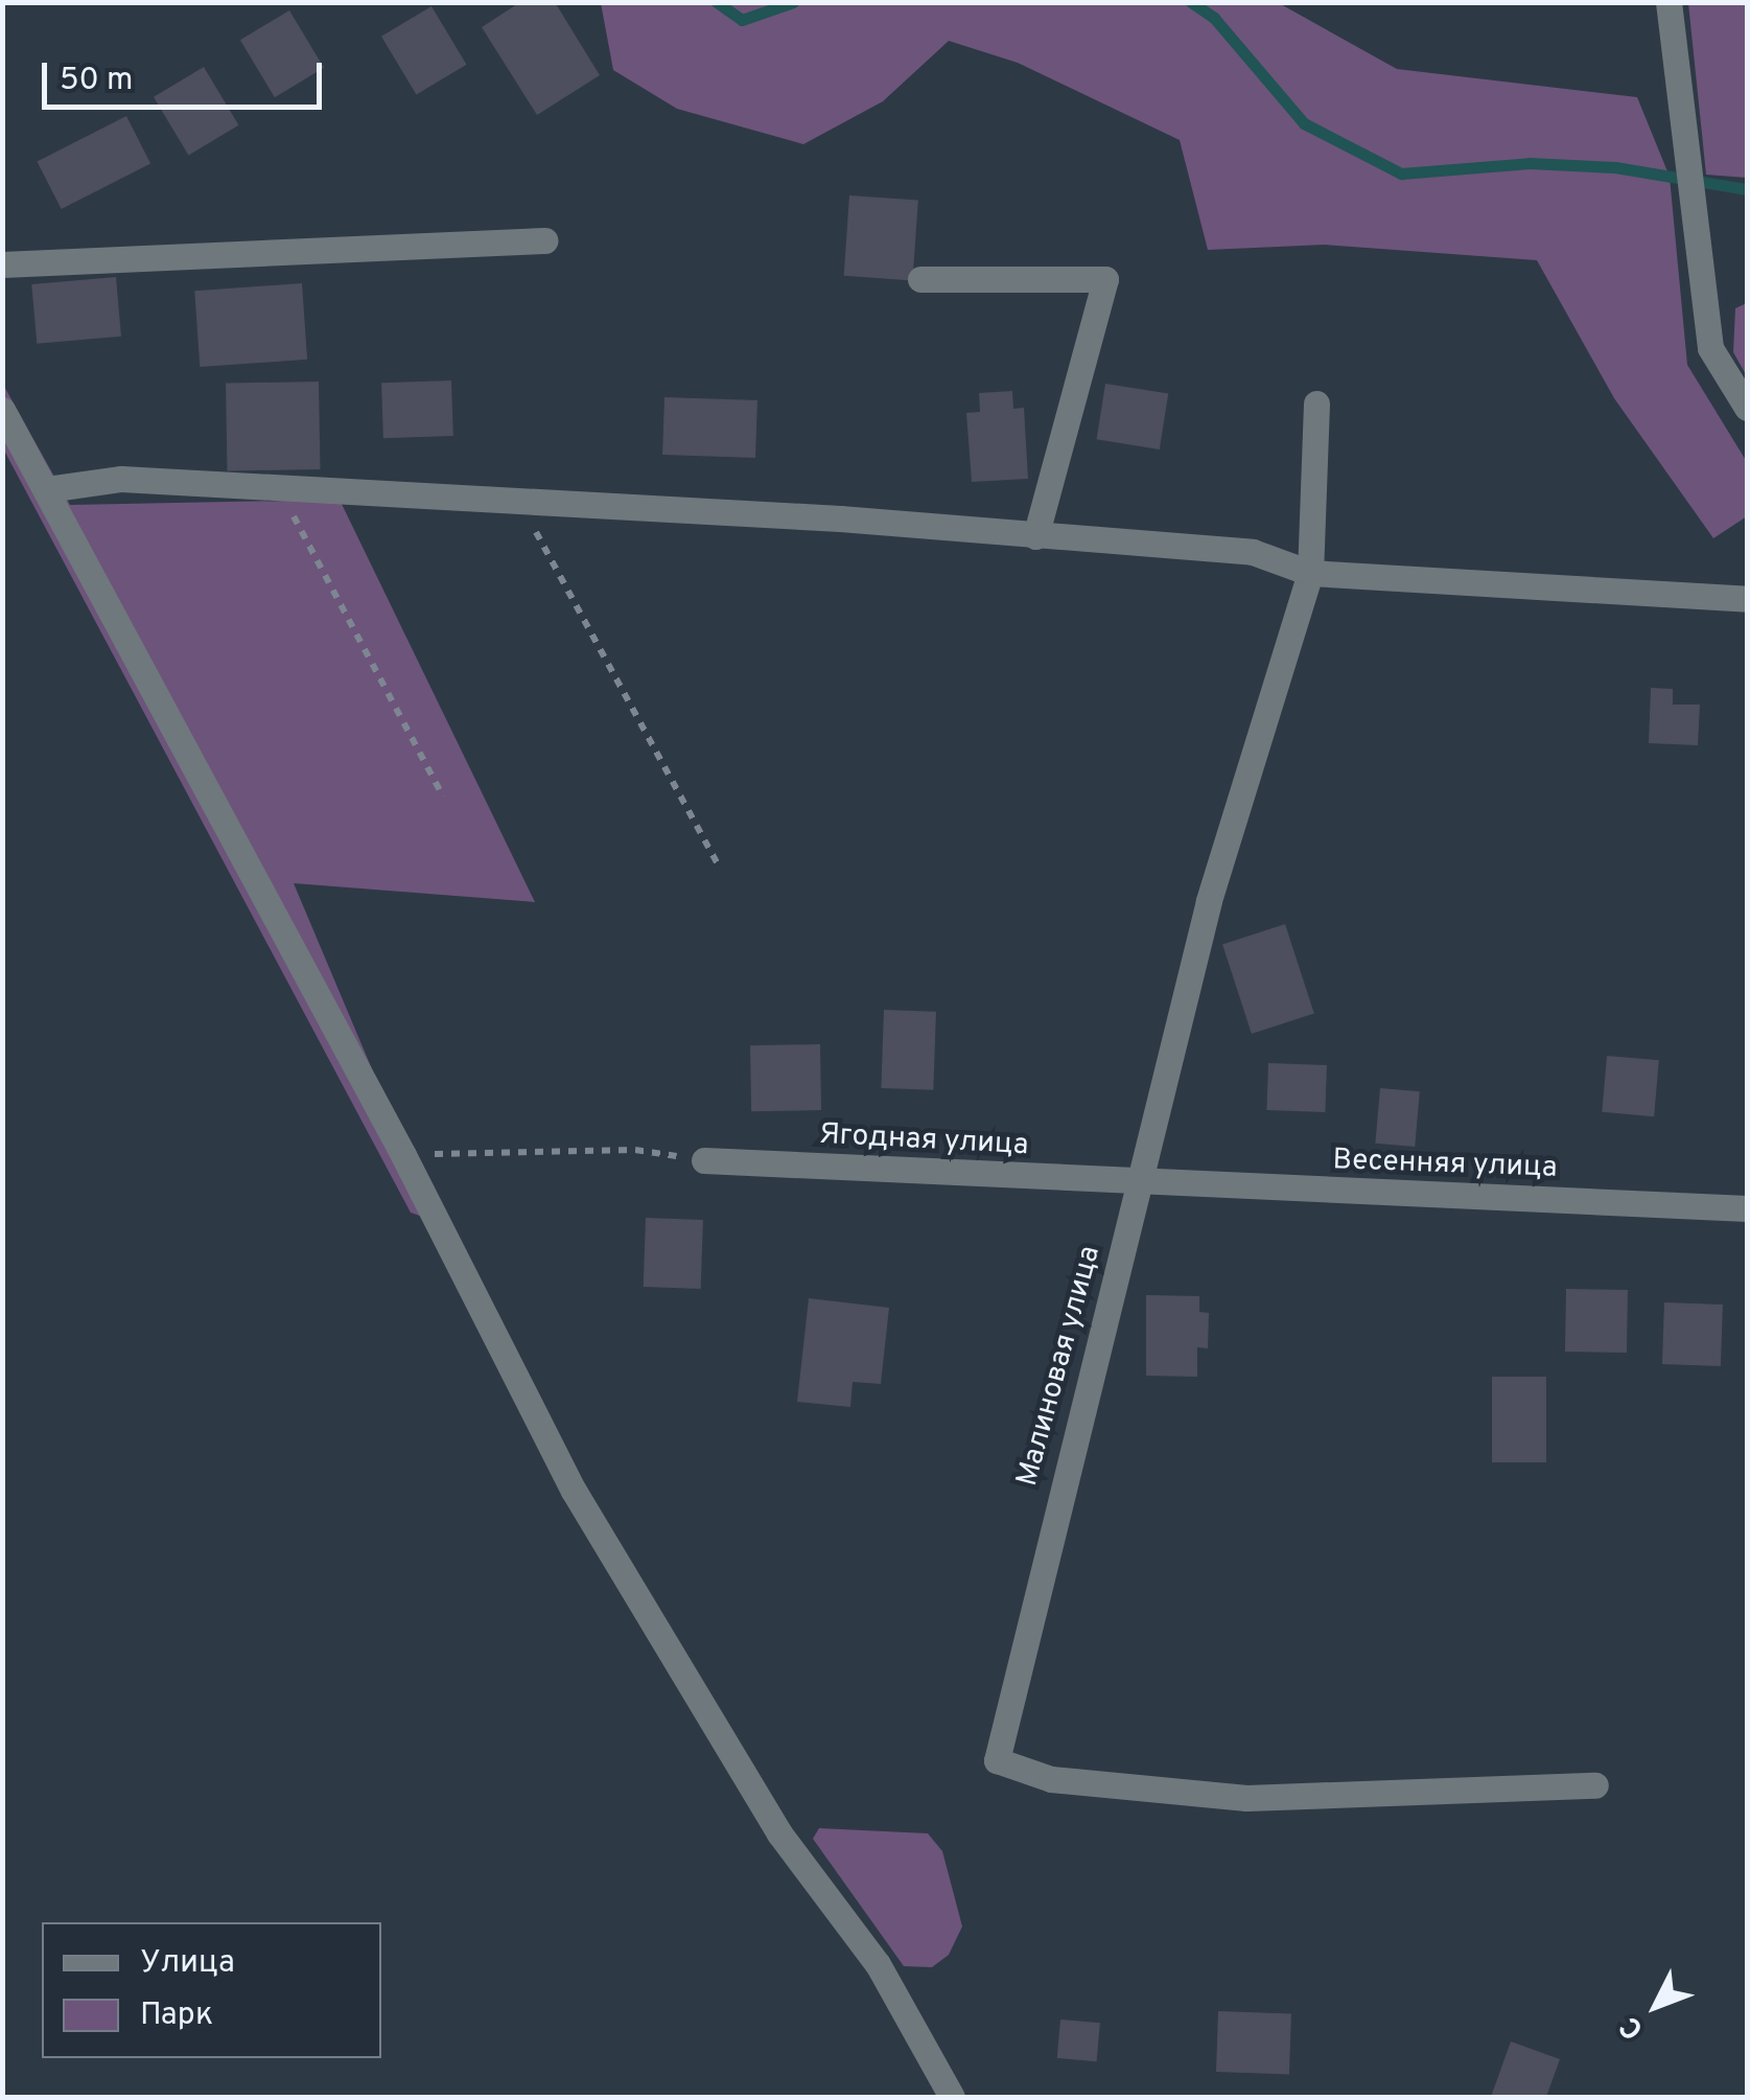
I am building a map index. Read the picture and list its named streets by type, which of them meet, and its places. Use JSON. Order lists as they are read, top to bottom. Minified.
{"streets":{"street":["Ягодная улица","Весенняя улица","Малиновая улица"]},"crossings":[["Ягодная улица","Весенняя улица"],["Ягодная улица","Малиновая улица"],["Весенняя улица","Малиновая улица"]],"legend":["Улица","Парк"],"scale_bar":"50 m","north":"bottom left"}
